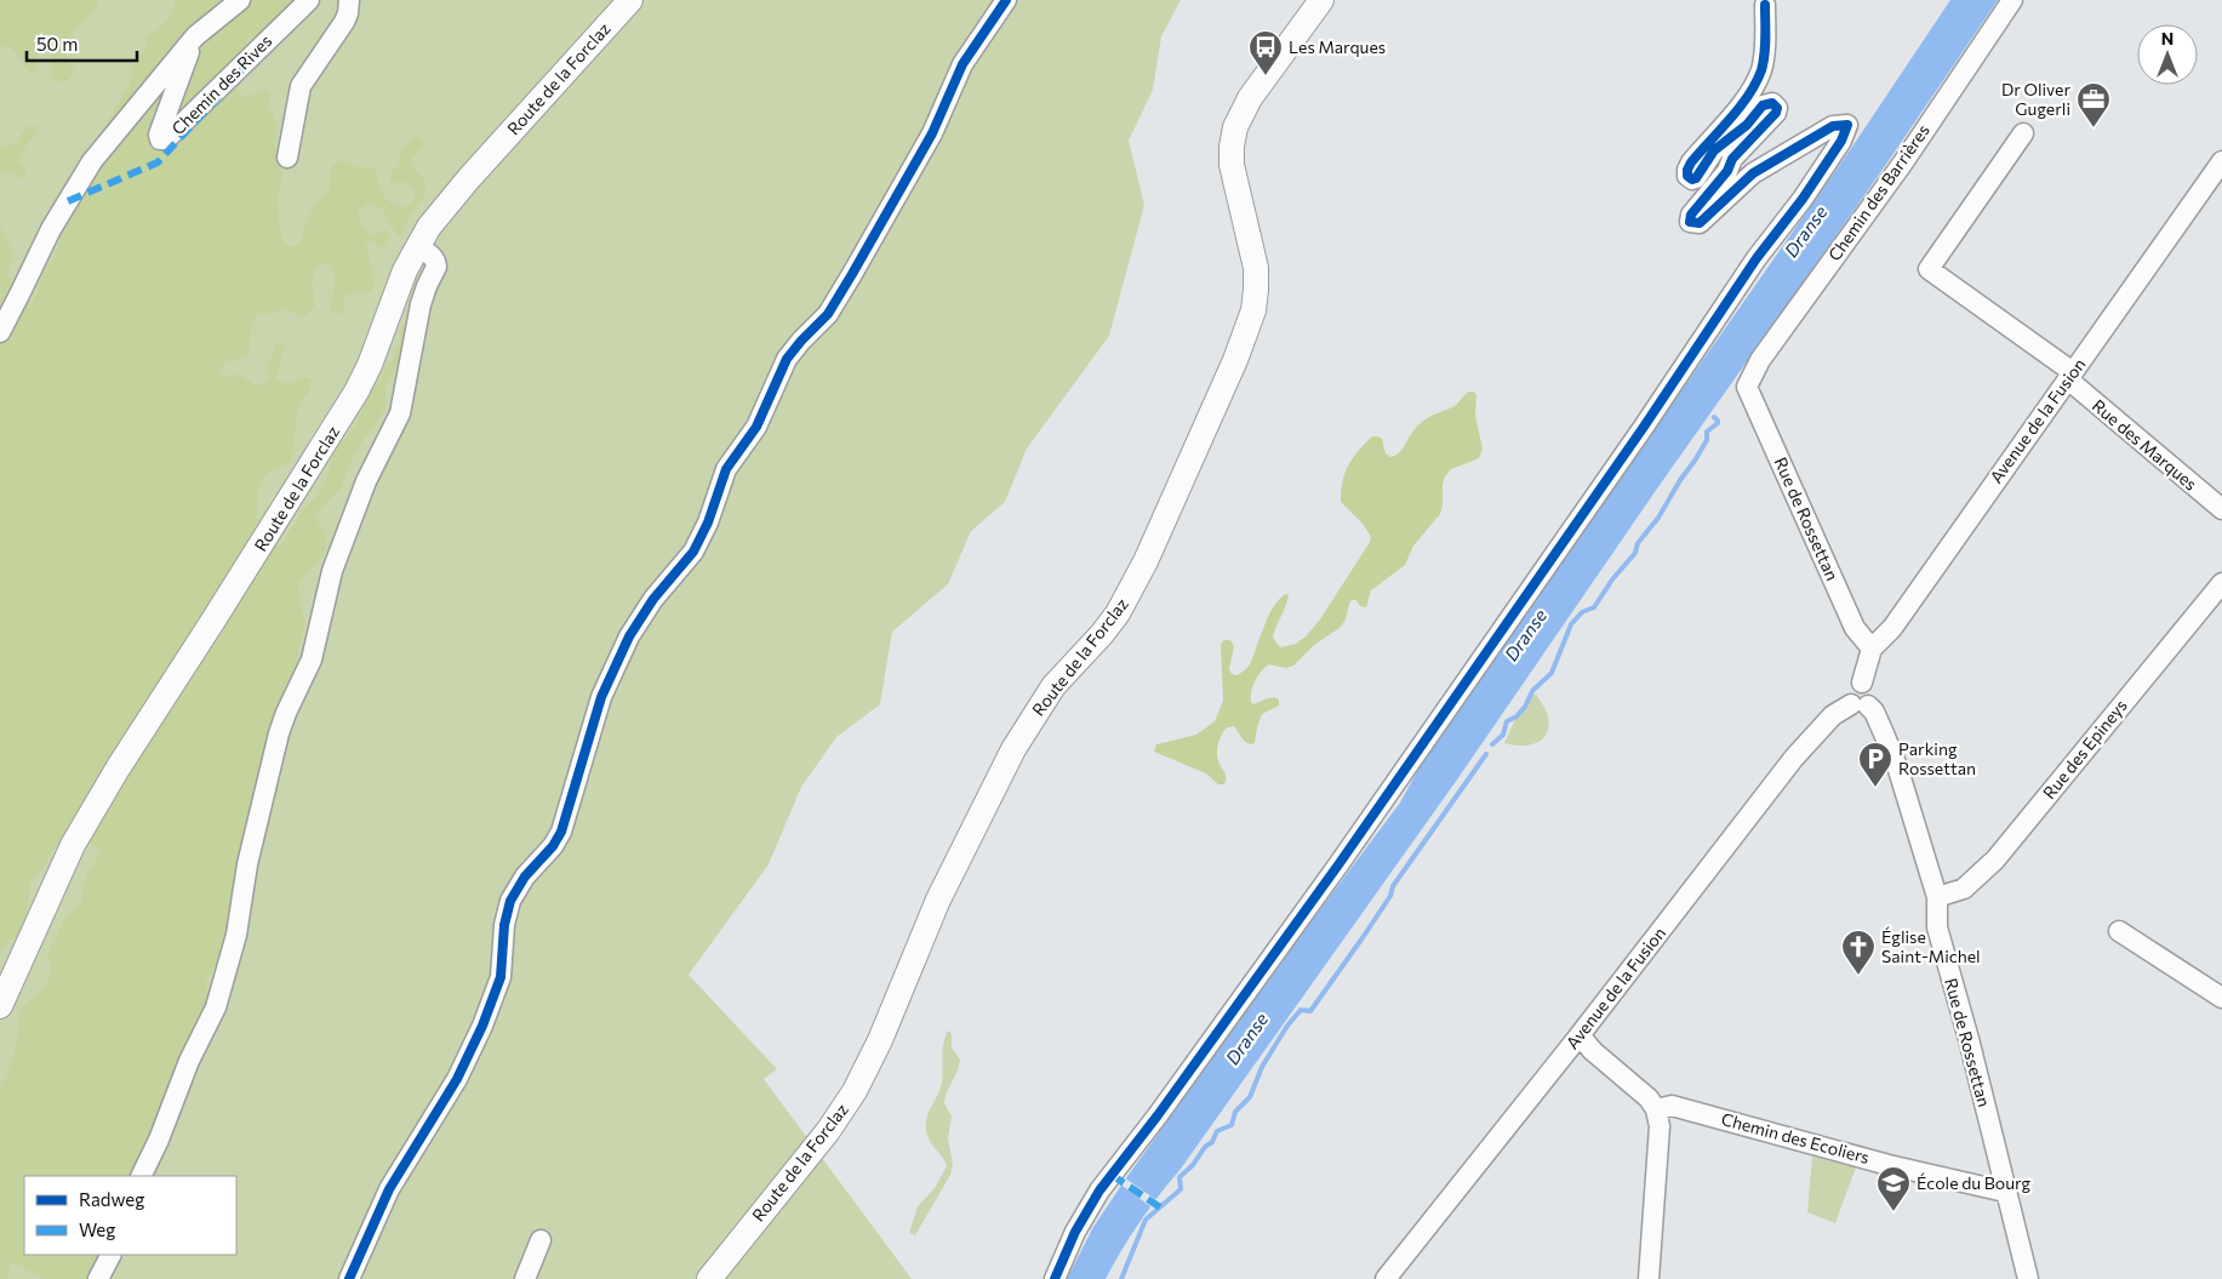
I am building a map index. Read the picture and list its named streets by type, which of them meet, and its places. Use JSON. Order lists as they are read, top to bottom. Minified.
{"streets":{"main road":["Route de la Forclaz"],"street":["Chemin des Rives","Chemin des Barrières","Avenue de la Fusion","Rue des Marques","Rue de Rossettan","Rue des Epineys","Chemin des Ecoliers"]},"crossings":[["Chemin des Barrières","Rue de Rossettan"],["Avenue de la Fusion","Rue des Marques"],["Avenue de la Fusion","Rue de Rossettan"],["Rue de Rossettan","Rue des Epineys"],["Rue de Rossettan","Chemin des Ecoliers"]],"water":["Dranse"],"places":{"bus stop":["Les Marques"],"office":["Dr Oliver Gugerli"],"parking":["Parking Rossettan"],"church":["Église Saint-Michel"],"school or university":["École du Bourg"]},"legend":["Radweg","Weg"],"scale_bar":"50 m","north":"top"}
